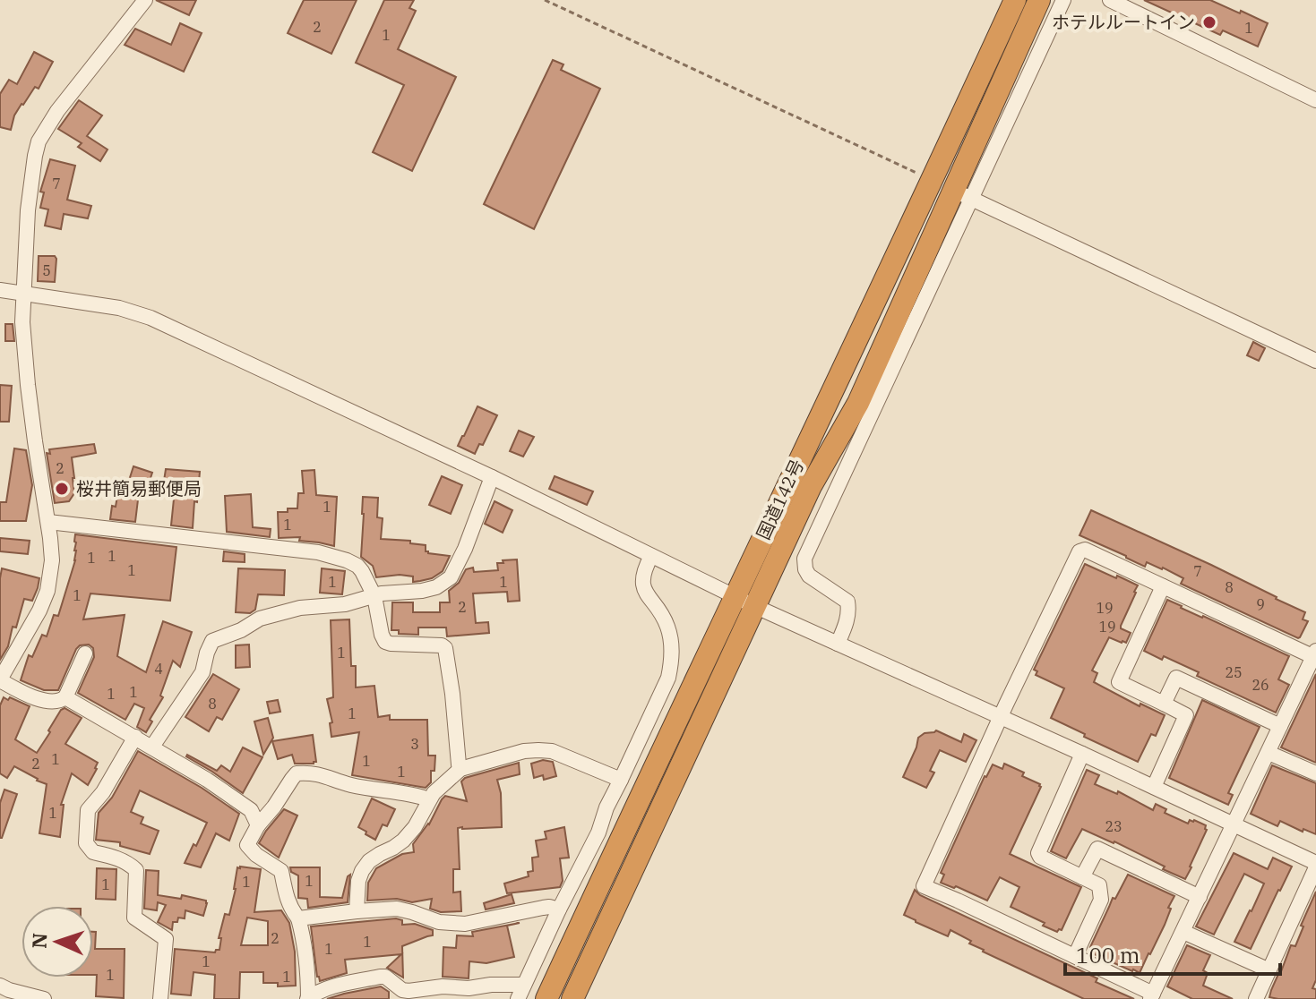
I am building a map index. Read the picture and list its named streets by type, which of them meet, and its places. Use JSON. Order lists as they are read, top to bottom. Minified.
{"streets":{"highway":["国道142号"]},"places":["ホテルルートイン","桜井簡易郵便局"],"house_numbers":["2","1","1","7","5","2","1","1","1","1","1","7","1","1","8","1","9","2","19","19","1","4","25","26","1","1","8","1","3","1","1","2","1","1","23","1","1","1","2","1","1","1","1","1"],"scale_bar":"100 m","north":"left"}
